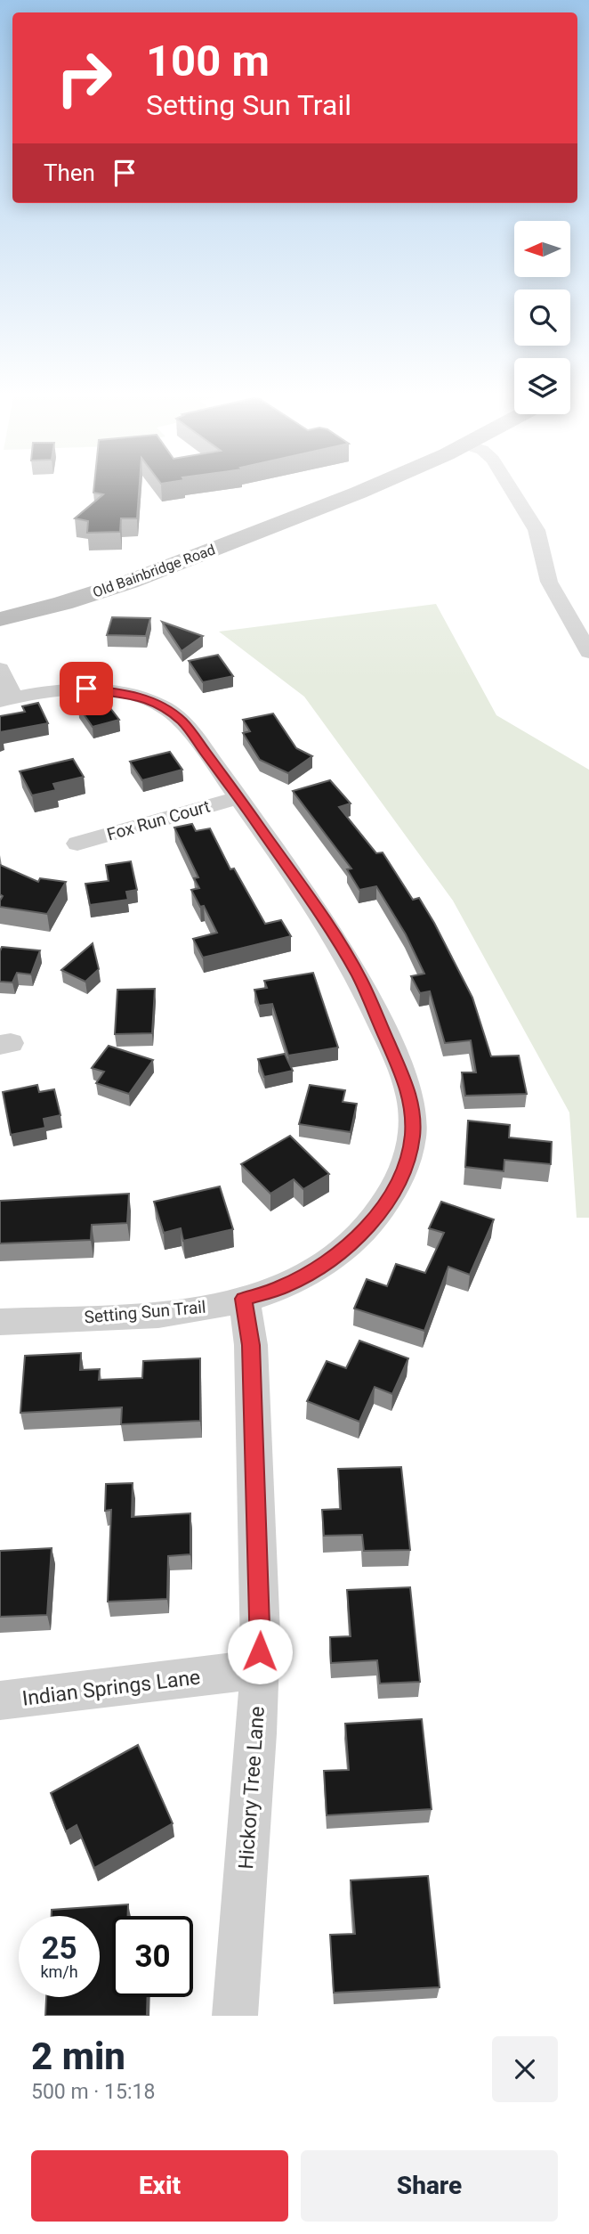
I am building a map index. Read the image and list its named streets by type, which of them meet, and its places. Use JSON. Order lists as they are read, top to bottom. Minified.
{"streets":{"main road":["Old Bainbridge Road"],"street":["Fox Run Court","Setting Sun Trail","Indian Springs Lane","Hickory Tree Lane"]},"crossings":[["Fox Run Court","Setting Sun Trail"],["Setting Sun Trail","Hickory Tree Lane"],["Indian Springs Lane","Hickory Tree Lane"]],"north":"left","page":{"turn":["100 m","Setting Sun Trail"],"then":"Then","speed":"25 km/h","limit":"30","heading":["2 min","500 m · 15:18"],"buttons":["Exit","Share"]}}
